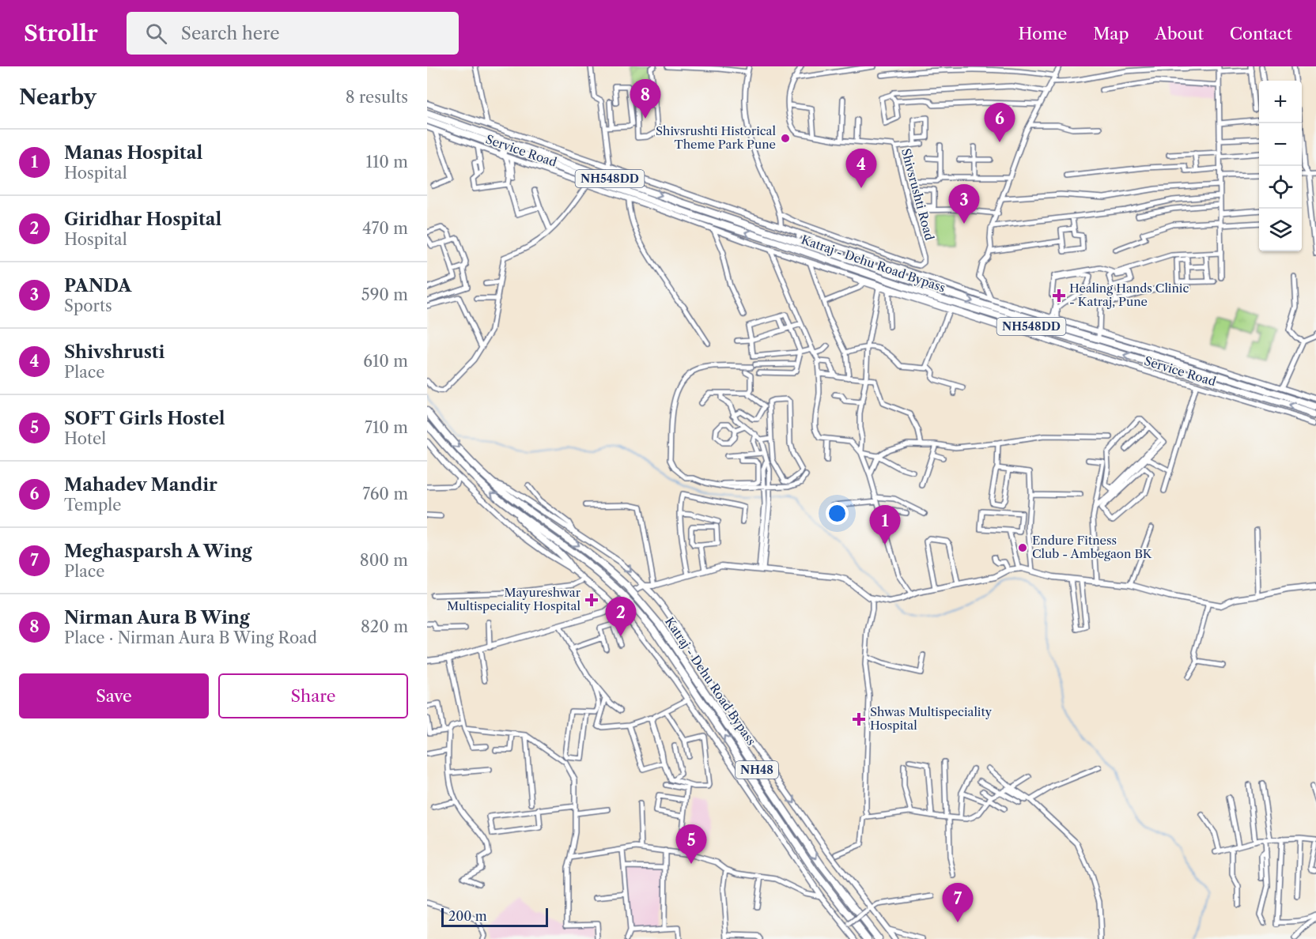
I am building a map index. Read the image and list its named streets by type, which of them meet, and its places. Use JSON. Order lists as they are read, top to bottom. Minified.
{"streets":{"highway":["NH548DD","Katraj - Dehu Road Bypass","NH48"],"street":["Service Road","Shivsrushti Road"]},"crossings":[["Service Road","Katraj - Dehu Road Bypass"],["Katraj - Dehu Road Bypass","NH48"]],"places":{"other":["Shivsrushti Historical Theme Park Pune","Endure Fitness Club - Ambegaon BK"],"health":["Healing Hands Clinic - Katraj, Pune","Mayureshwar Multispeciality Hospital","Shwas Multispeciality Hospital"]},"scale_bar":"200 m","page":{"header":"Strollr","search":"Search here","nav":["Home","Map","About","Contact"],"heading":["Nearby","8 results"],"pins":["8","6","4","3","1","2","5","7"],"map_buttons":["+","−"],"list":[{"mark":"1","name":"Manas Hospital","note":"Hospital","value":"110 m"},{"mark":"2","name":"Giridhar Hospital","note":"Hospital","value":"470 m"},{"mark":"3","name":"PANDA","note":"Sports","value":"590 m"},{"mark":"4","name":"Shivshrusti","note":"Place","value":"610 m"},{"mark":"5","name":"SOFT Girls Hostel","note":"Hotel","value":"710 m"},{"mark":"6","name":"Mahadev Mandir","note":"Temple","value":"760 m"},{"mark":"7","name":"Meghasparsh A Wing","note":"Place","value":"800 m"},{"mark":"8","name":"Nirman Aura B Wing","note":"Place · Nirman Aura B Wing Road","value":"820 m"}],"buttons":["Save","Share"],"scale":"200 m"}}
